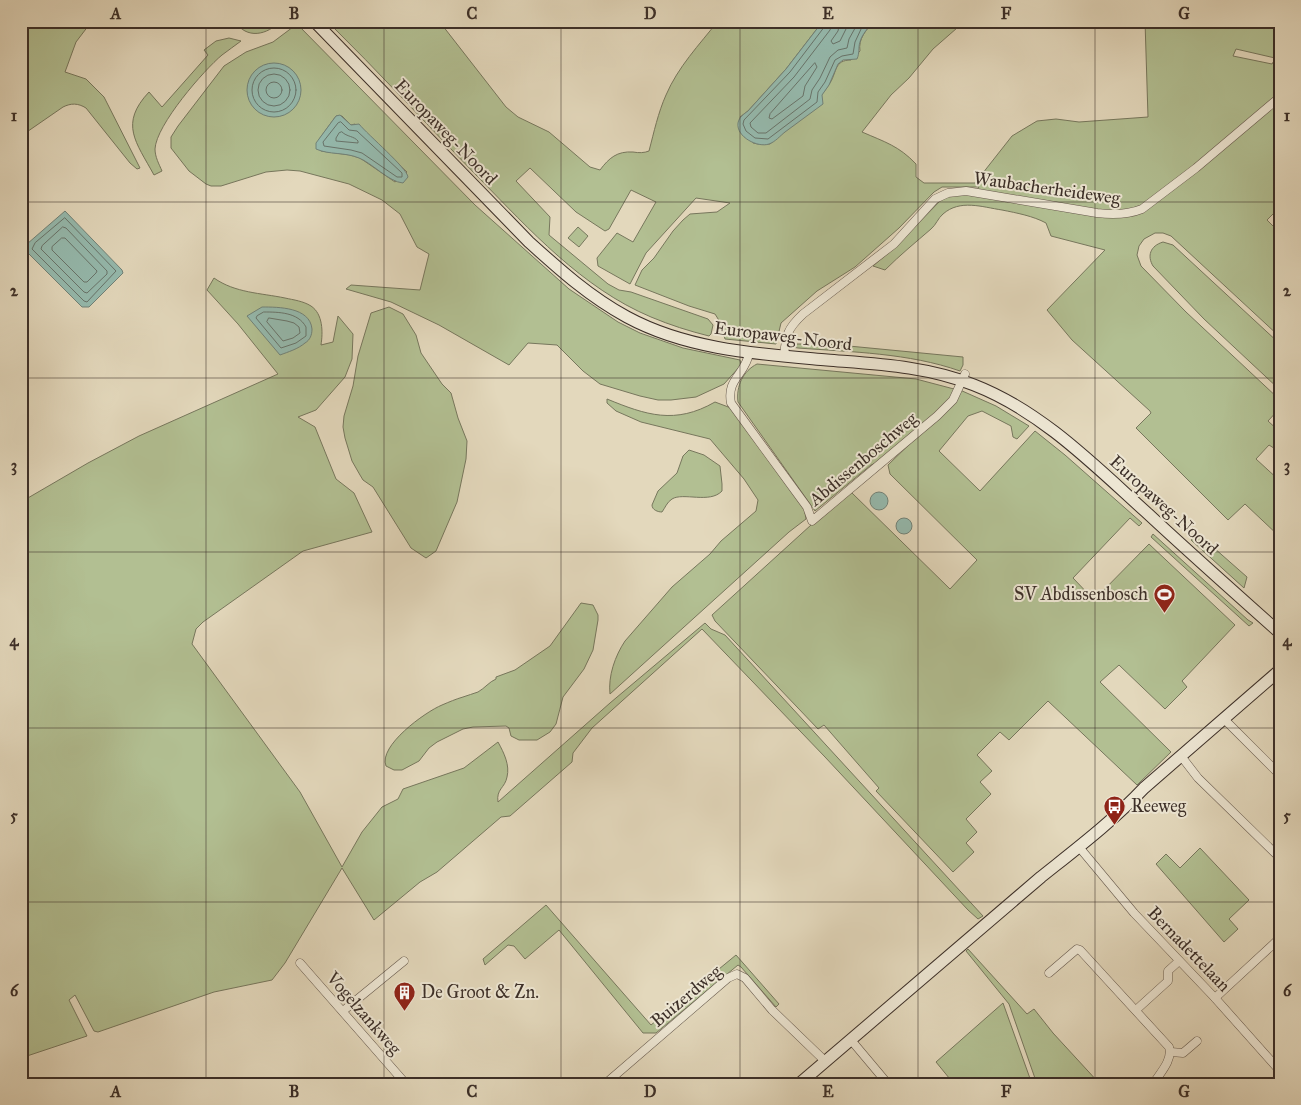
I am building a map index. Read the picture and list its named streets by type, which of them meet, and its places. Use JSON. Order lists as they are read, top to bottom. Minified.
{"streets":{"street":["Europaweg-Noord","Waubacherheideweg","Abdissenboschweg","Bernadettelaan","Buizerdweg","Vogelzankweg"]},"crossings":[["Europaweg-Noord","Waubacherheideweg"],["Europaweg-Noord","Abdissenboschweg"]],"places":{"sports":["SV Abdissenbosch"],"bus stop":["Reeweg"],"building":["De Groot & Zn."]},"grid":{"columns":["A","B","C","D","E","F","G"],"rows":["1","2","3","4","5","6"]}}
